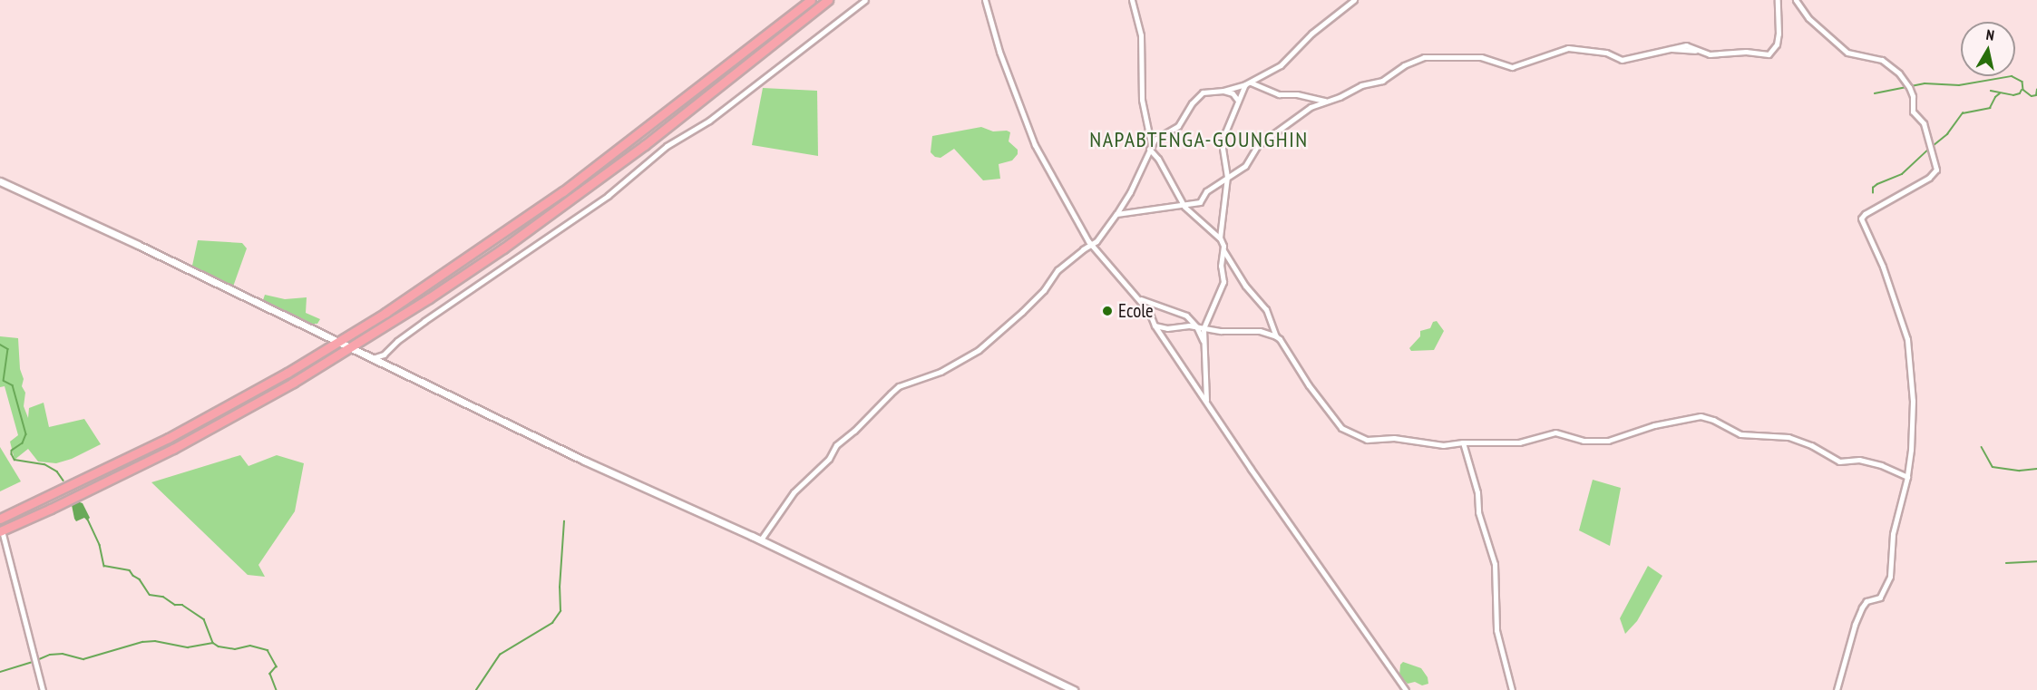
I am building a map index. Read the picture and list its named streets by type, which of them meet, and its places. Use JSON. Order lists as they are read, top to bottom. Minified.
{"districts":["NAPABTENGA-GOUNGHIN"],"places":["Ecole"],"north":"top"}
